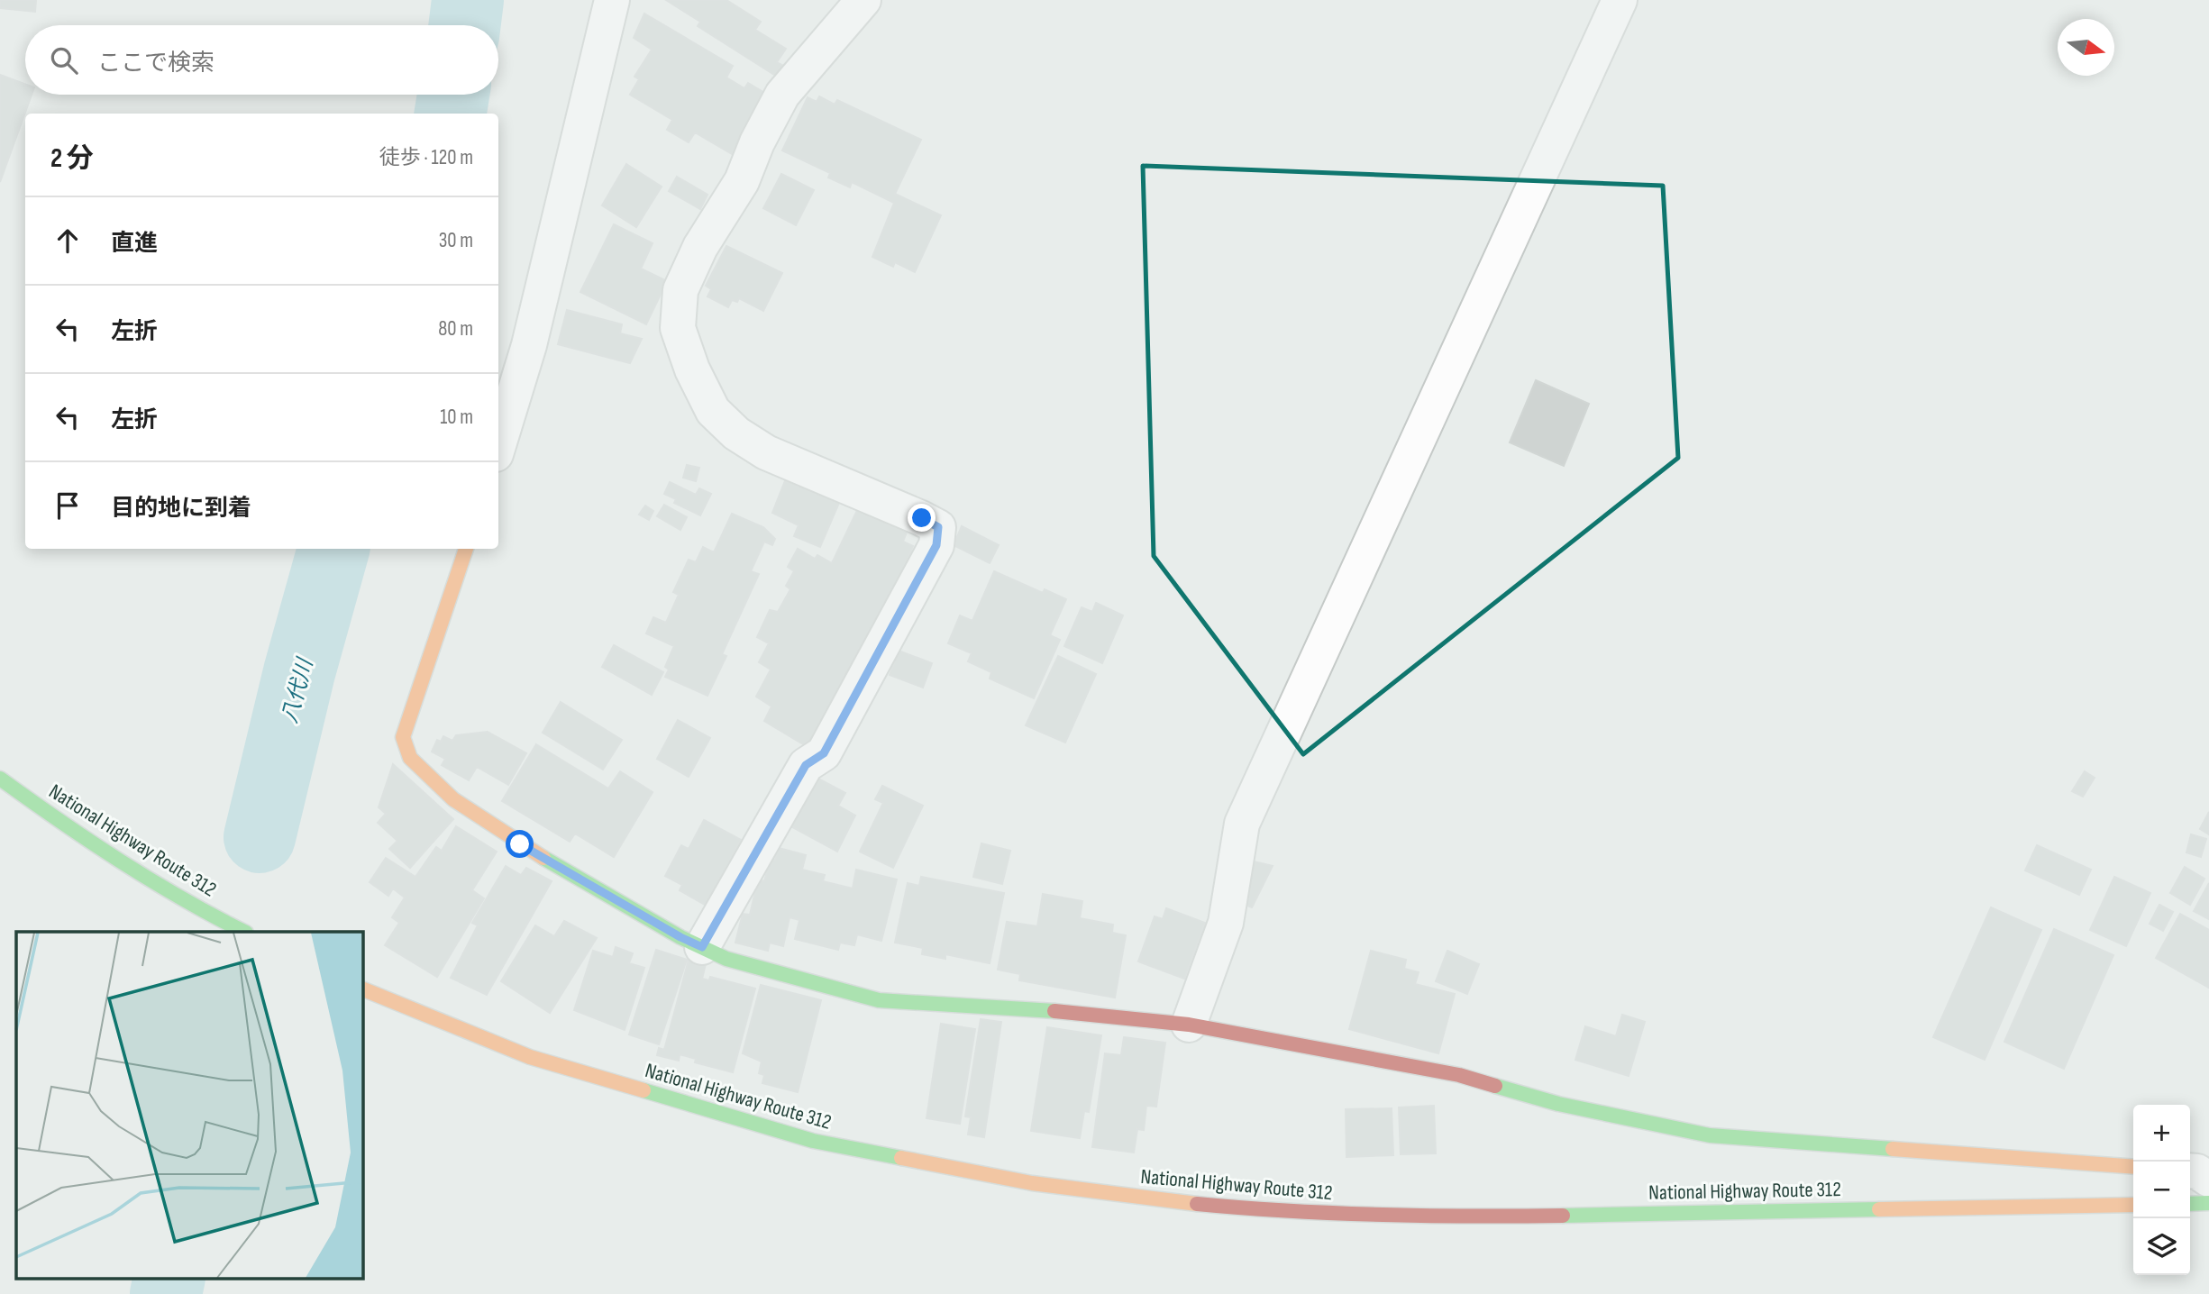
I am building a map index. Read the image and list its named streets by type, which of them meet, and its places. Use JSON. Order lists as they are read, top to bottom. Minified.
{"streets":{"main road":["National Highway Route 312"]},"water":["八代川"],"north":"right","page":{"search":"ここで検索","heading":["2 分","徒歩 · 120 m"],"list":[["直進","30 m"],["左折","80 m"],["左折","10 m"],"目的地に到着"],"map_buttons":["+","−"]}}
